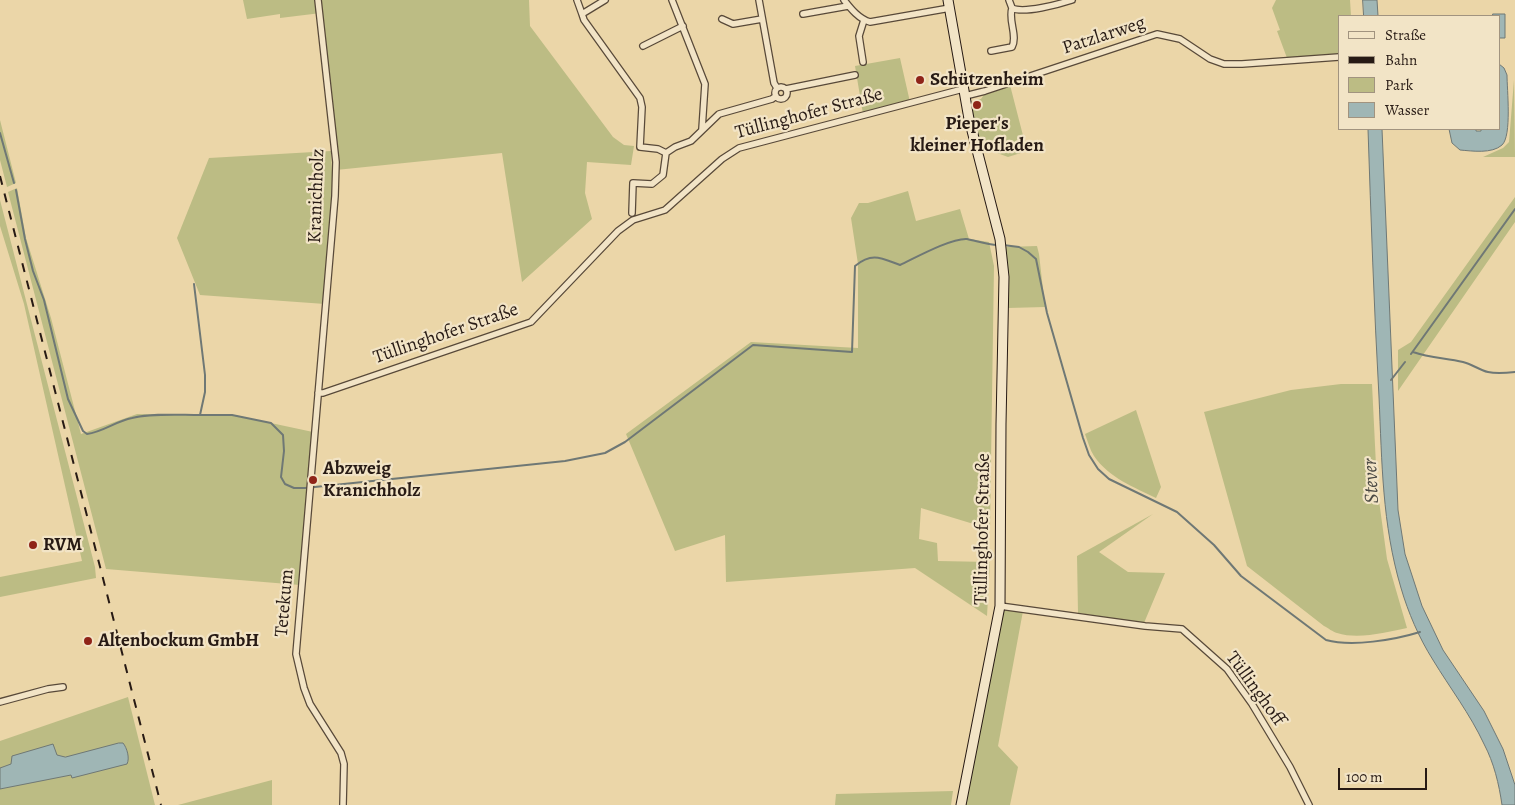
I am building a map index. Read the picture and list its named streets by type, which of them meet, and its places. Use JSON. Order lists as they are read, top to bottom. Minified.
{"streets":{"main road":["Tüllinghofer Straße"],"street":["Patzlarweg","Kranichholz","Tetekum","Tüllinghoff"]},"crossings":[["Patzlarweg","Tüllinghofer Straße"],["Tüllinghofer Straße","Kranichholz"],["Tüllinghofer Straße","Tetekum"],["Tüllinghofer Straße","Tüllinghoff"],["Kranichholz","Tetekum"]],"water":["Stever"],"places":["Schützenheim","Pieper's kleiner Hofladen","Abzweig Kranichholz","RVM","Altenbockum GmbH"],"legend":["Straße","Bahn","Park","Wasser"],"scale_bar":"100 m"}
